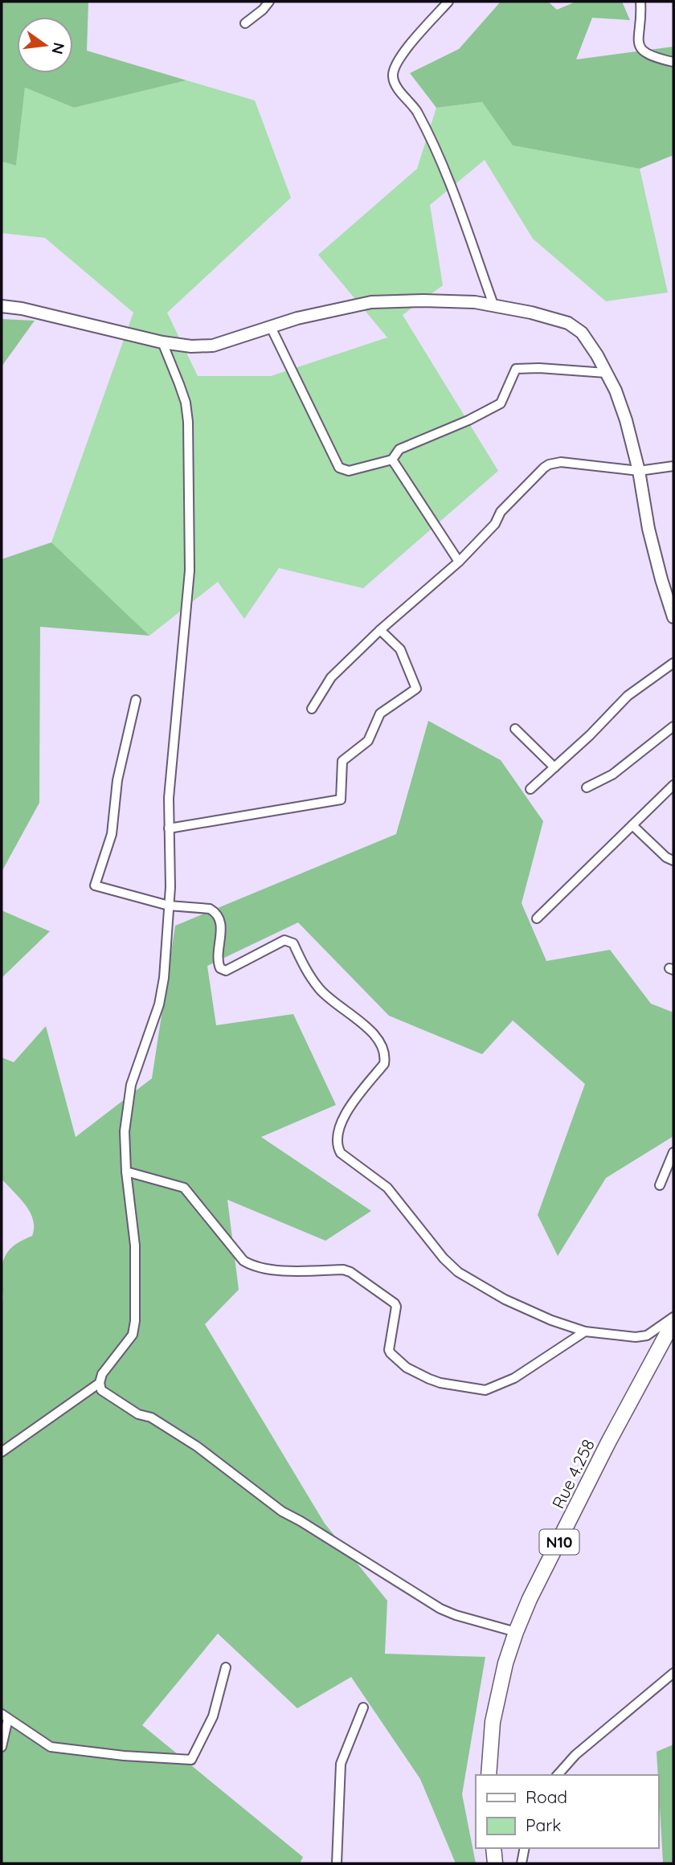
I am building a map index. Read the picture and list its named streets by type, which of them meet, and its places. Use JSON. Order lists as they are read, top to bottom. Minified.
{"streets":{"highway":["Rue 4.258","N10"]},"legend":["Road","Park"],"north":"right"}
